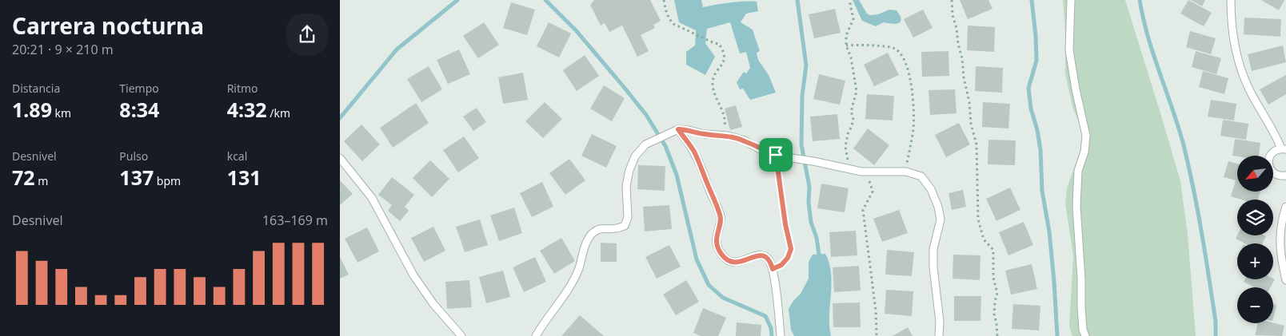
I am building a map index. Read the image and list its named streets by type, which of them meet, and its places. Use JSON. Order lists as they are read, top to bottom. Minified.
{"north":"bottom left","page":{"heading":["Carrera nocturna","20:21 · 9 × 210 m"],"stats":[["Distancia","1.89 km"],["Tiempo","8:34"],["Ritmo","4:32 /km"],["Desnivel","72 m"],["Pulso","137 bpm"],["kcal","131"]],"map_buttons":["+","−"],"chart":["Desnivel","163–169 m"]}}
